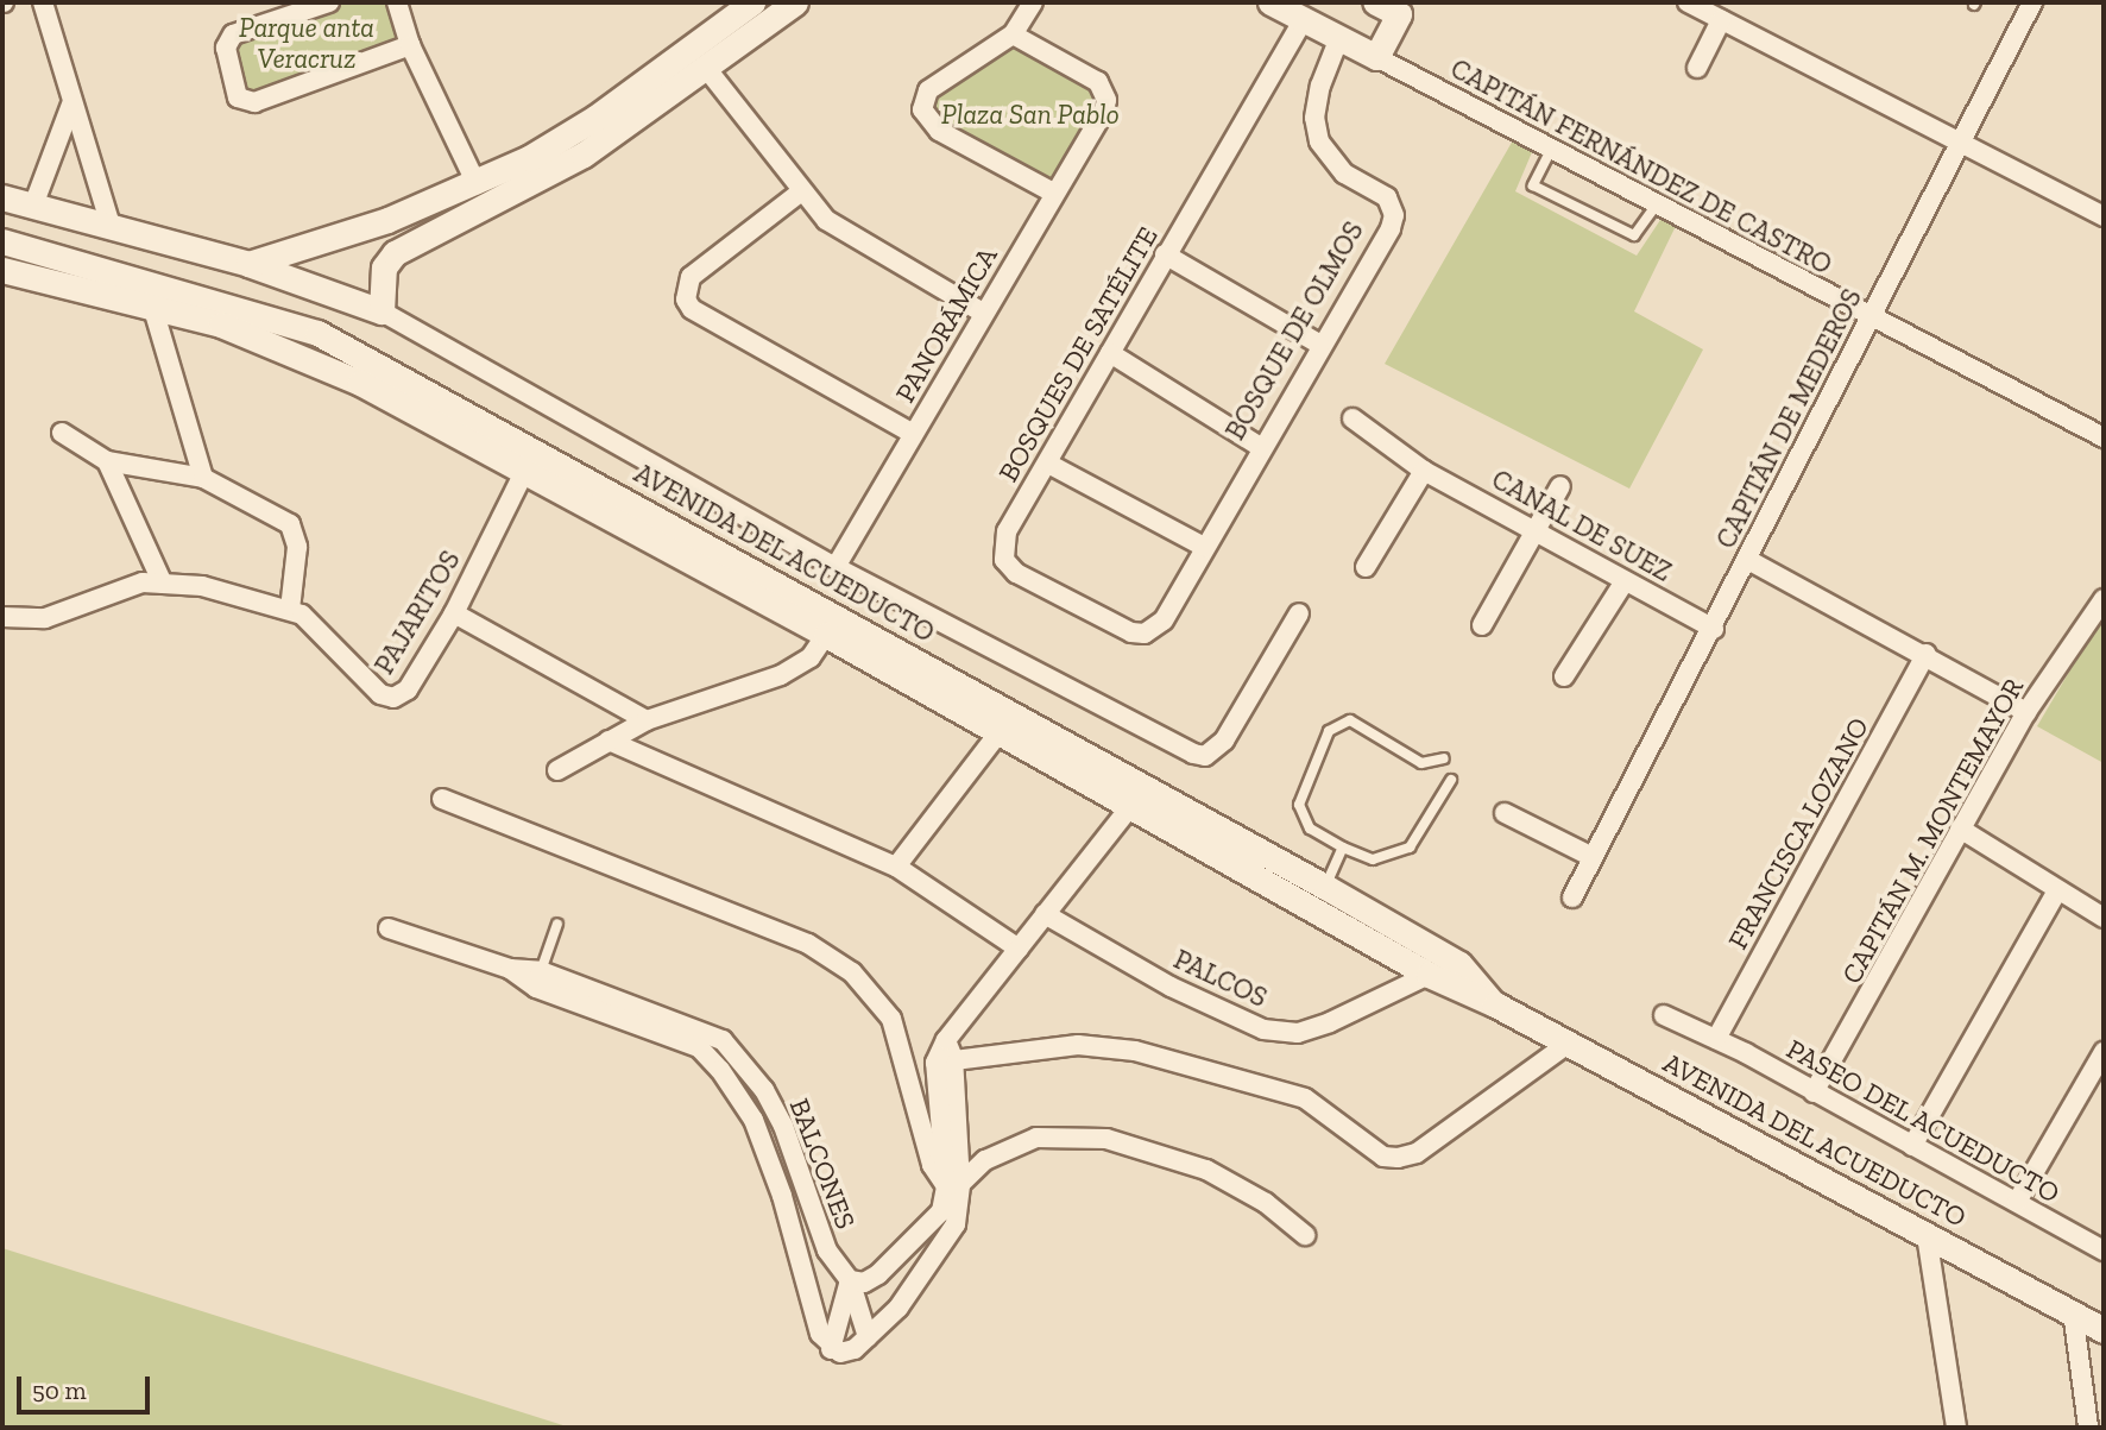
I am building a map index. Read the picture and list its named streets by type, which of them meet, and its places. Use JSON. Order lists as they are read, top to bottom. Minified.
{"streets":{"street":["CAPITÁN FERNÁNDEZ DE CASTRO","PANORÁMICA","BOSQUE DE OLMOS","BOSQUES DE SATÉLITE","CAPITÁN DE MEDEROS","CANAL DE SUEZ","AVENIDA DEL ACUEDUCTO","PAJARITOS","CAPITÁN M. MONTEMAYOR","FRANCISCA LOZANO","PALCOS","PASEO DEL ACUEDUCTO","BALCONES"]},"crossings":[["CAPITÁN FERNÁNDEZ DE CASTRO","CAPITÁN DE MEDEROS"],["PANORÁMICA","AVENIDA DEL ACUEDUCTO"],["BOSQUE DE OLMOS","BOSQUES DE SATÉLITE"],["CAPITÁN DE MEDEROS","CANAL DE SUEZ"],["AVENIDA DEL ACUEDUCTO","PAJARITOS"],["AVENIDA DEL ACUEDUCTO","PALCOS"],["CAPITÁN M. MONTEMAYOR","PASEO DEL ACUEDUCTO"],["FRANCISCA LOZANO","PASEO DEL ACUEDUCTO"]],"parks":["Parque anta Veracruz","Plaza San Pablo"],"scale_bar":"50 m"}
